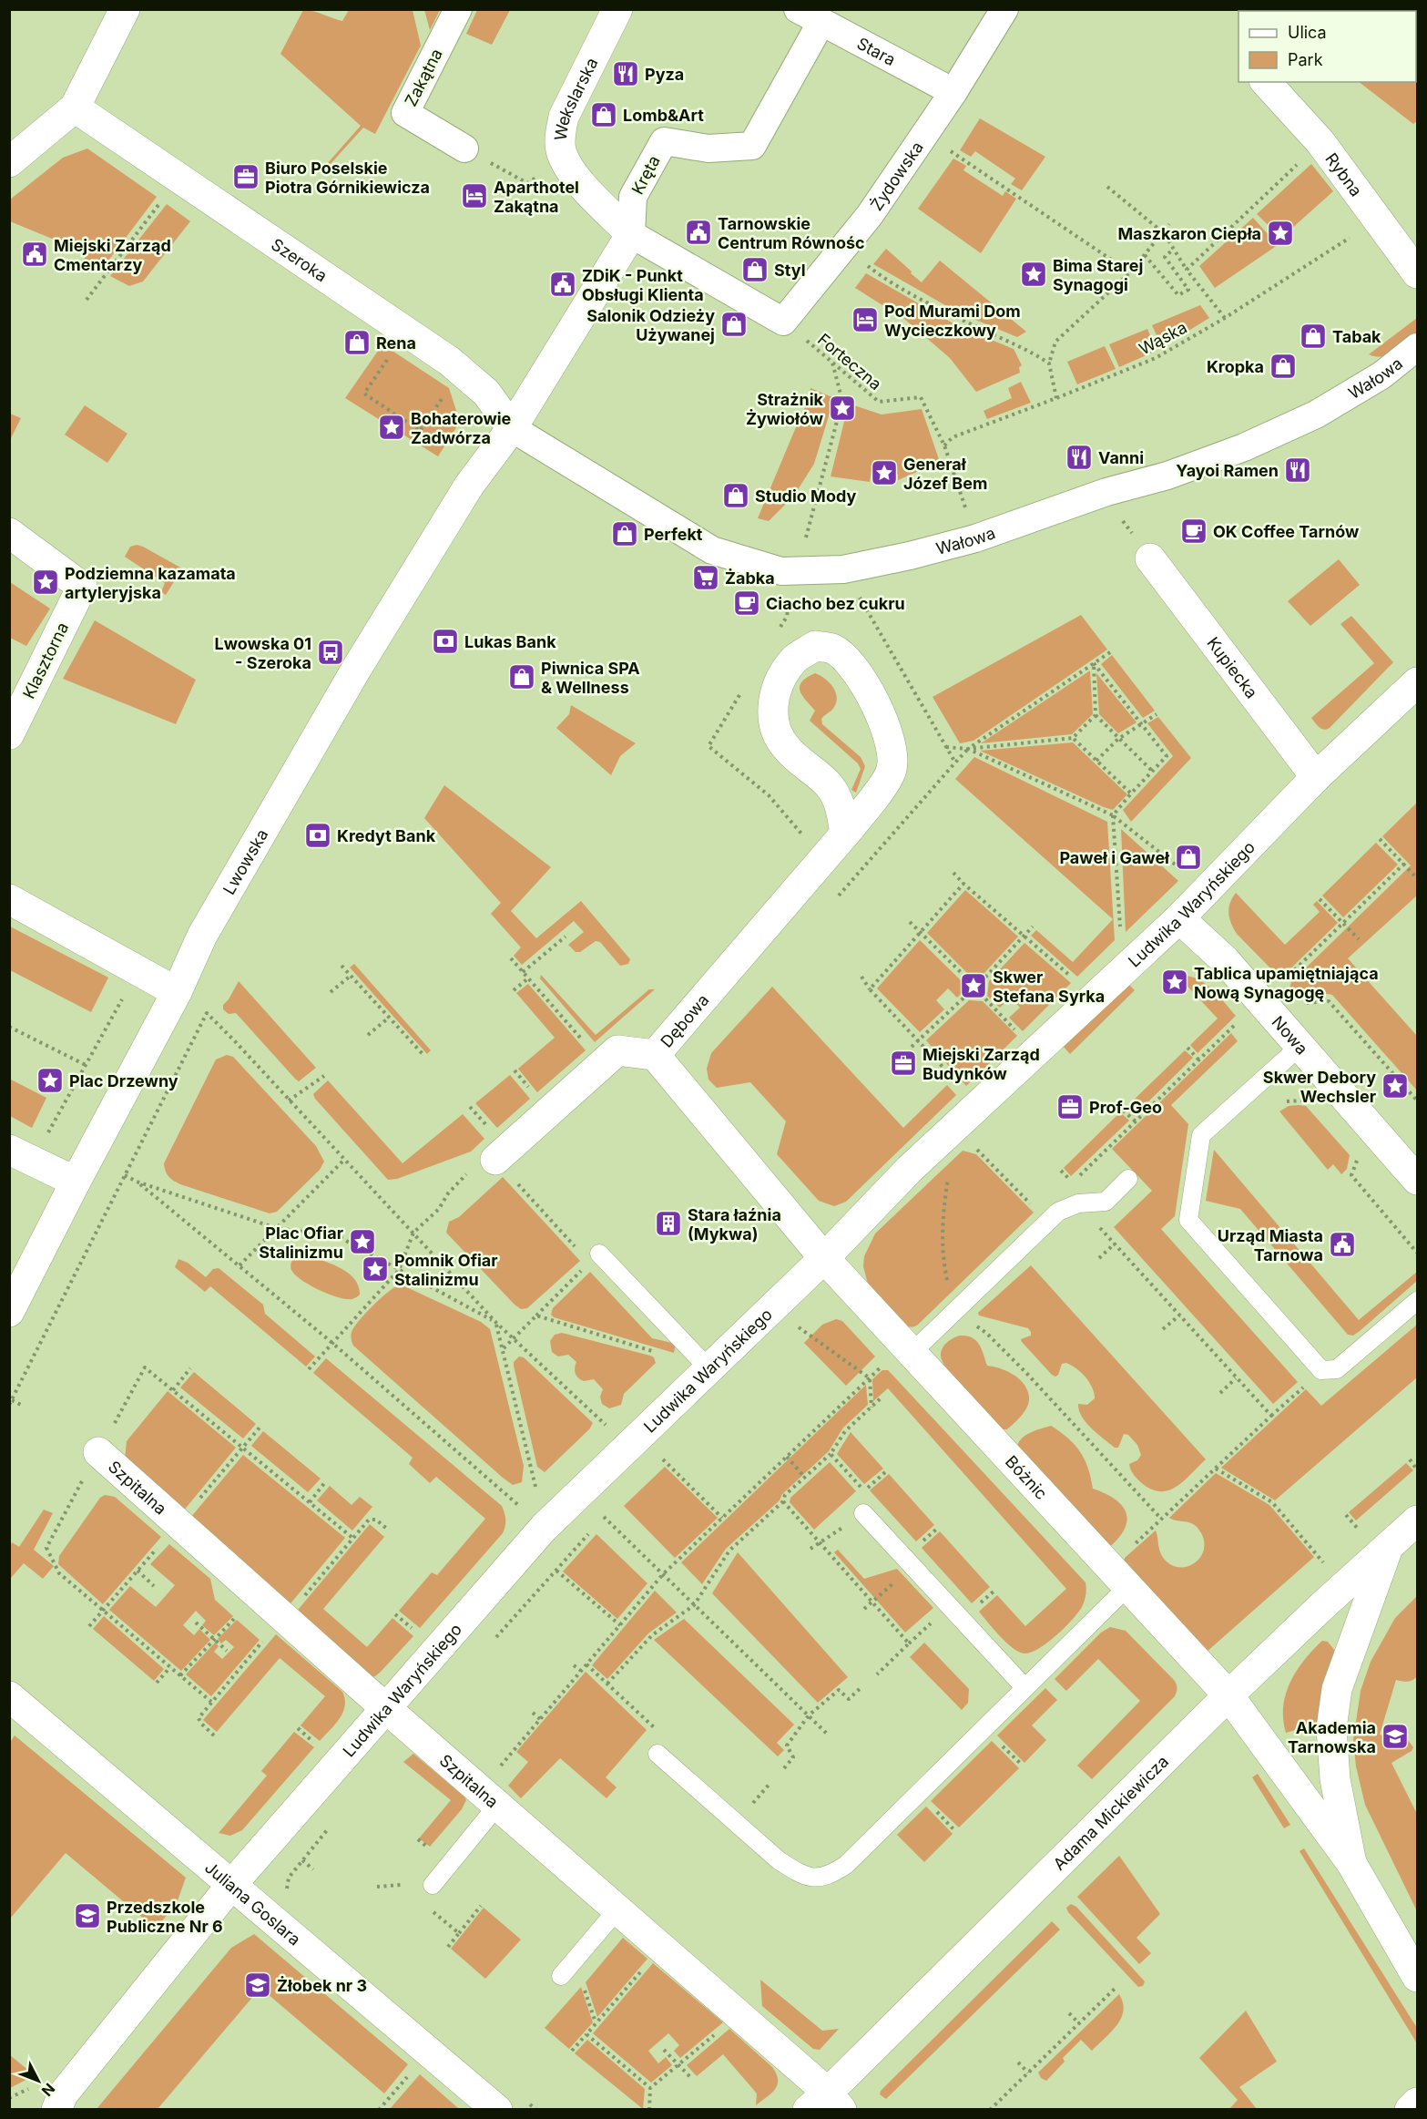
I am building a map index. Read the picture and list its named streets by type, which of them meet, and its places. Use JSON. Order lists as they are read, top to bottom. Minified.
{"streets":{"street":["Stara","Zakątna","Wekslarska","Rybna","Kręta","Żydowska","Szeroka","Wałowa","Klasztorna","Kupiecka","Lwowska","Ludwika Waryńskiego","Dębowa","Nowa","Bóżnic","Szpitalna","Adama Mickiewicza","Juliana Goslara"],"path":["Wąska","Forteczna"]},"crossings":[["Stara","Kręta"],["Stara","Żydowska"],["Wekslarska","Kręta"],["Wekslarska","Lwowska"],["Rybna","Wąska"],["Kręta","Lwowska"],["Żydowska","Forteczna"],["Szeroka","Wałowa"],["Szeroka","Lwowska"],["Wąska","Forteczna"],["Forteczna","Wałowa"],["Wałowa","Lwowska"],["Kupiecka","Ludwika Waryńskiego"],["Ludwika Waryńskiego","Nowa"],["Ludwika Waryńskiego","Bóżnic"],["Ludwika Waryńskiego","Szpitalna"],["Ludwika Waryńskiego","Juliana Goslara"],["Dębowa","Bóżnic"],["Bóżnic","Adama Mickiewicza"],["Szpitalna","Adama Mickiewicza"]],"places":{"restaurant":["Pyza","Vanni","Yayoi Ramen"],"shop":["Lomb&Art","Styl","Salonik Odzieży Używanej","Tabak","Rena","Kropka","Studio Mody","Perfekt","Piwnica SPA & Wellness","Paweł i Gaweł"],"office":["Biuro Poselskie Piotra Górnikiewicza","Miejski Zarząd Budynków","Prof-Geo"],"hotel":["Aparthotel Zakątna","Pod Murami Dom Wycieczkowy"],"public building":["Tarnowskie Centrum Równośc","Miejski Zarząd Cmentarzy","ZDiK - Punkt Obsługi Klienta","Urząd Miasta Tarnowa"],"place":["Maszkaron Ciepła","Bima Starej Synagogi","Strażnik Żywiołów","Bohaterowie Zadwórza","Generał Józef Bem","Podziemna kazamata artyleryjska","Tablica upamiętniająca Nową Synagogę","Skwer Stefana Syrka","Plac Drzewny","Skwer Debory Wechsler","Plac Ofiar Stalinizmu","Pomnik Ofiar Stalinizmu"],"cafe":["OK Coffee Tarnów","Ciacho bez cukru"],"supermarket":["Żabka"],"bank":["Lukas Bank","Kredyt Bank"],"bus stop":["Lwowska 01 - Szeroka"],"building":["Stara łaźnia (Mykwa)"],"school or university":["Akademia Tarnowska","Przedszkole Publiczne Nr 6","Żłobek nr 3"]},"legend":["Ulica","Park"],"north":"bottom right"}
